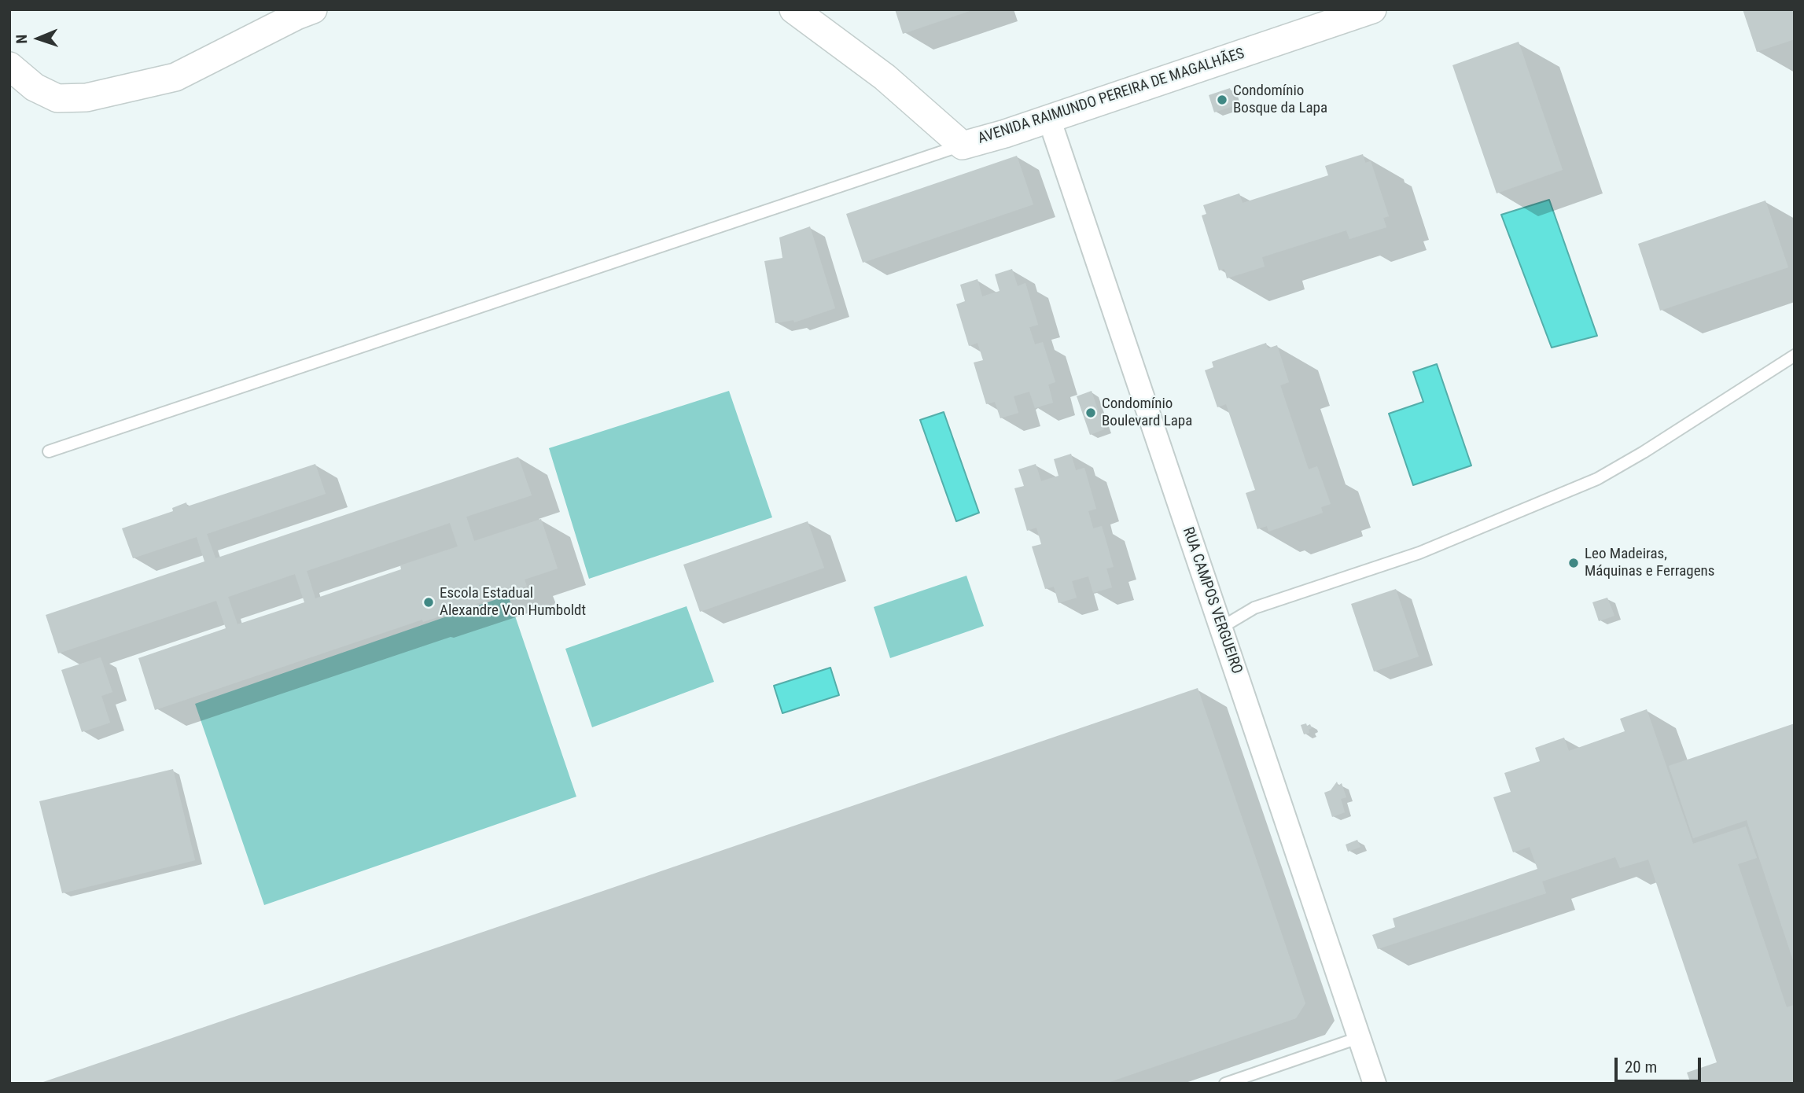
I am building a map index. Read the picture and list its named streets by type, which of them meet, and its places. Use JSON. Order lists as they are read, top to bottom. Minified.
{"streets":{"street":["AVENIDA RAIMUNDO PEREIRA DE MAGALHÃES","RUA CAMPOS VERGUEIRO"]},"crossings":[["AVENIDA RAIMUNDO PEREIRA DE MAGALHÃES","RUA CAMPOS VERGUEIRO"]],"places":["Condomínio Bosque da Lapa","Condomínio Boulevard Lapa","Leo Madeiras, Máquinas e Ferragens","Escola Estadual Alexandre Von Humboldt"],"scale_bar":"20 m","north":"left"}
